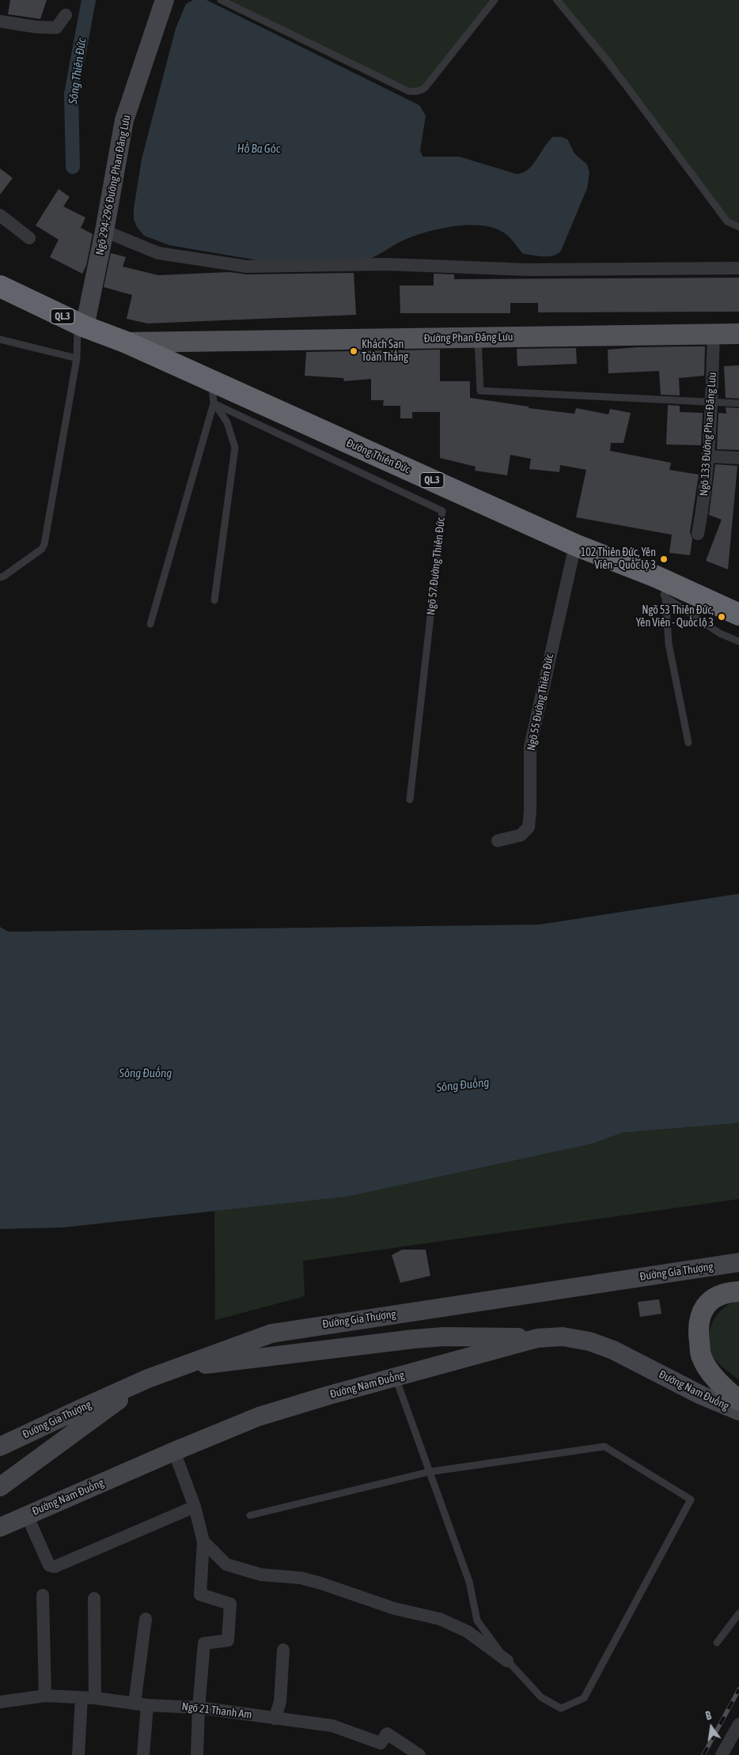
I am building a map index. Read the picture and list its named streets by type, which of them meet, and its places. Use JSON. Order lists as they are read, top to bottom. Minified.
{"streets":{"highway":["QL.3","Đường Thiên Đức"],"main road":["Ngõ 294-296 Đường Phan Đăng Lưu","Đường Phan Đăng Lưu","Đường Gia Thượng","Đường Nam Đuống"],"street":["Ngõ 133 Đường Phan Đăng Lưu","Ngõ 55 Đường Thiên Đức","Ngõ 21 Thanh Am"],"lane":["Ngõ 57 Đường Thiên Đức"]},"crossings":[["Ngõ 294-296 Đường Phan Đăng Lưu","QL.3"],["QL.3","Đường Phan Đăng Lưu"],["QL.3","Đường Thiên Đức"],["Đường Phan Đăng Lưu","Ngõ 133 Đường Phan Đăng Lưu"],["Đường Phan Đăng Lưu","Đường Thiên Đức"],["Đường Thiên Đức","Ngõ 55 Đường Thiên Đức"]],"water":["Sông Thiên Đức","Hồ Ba Góc","Sông Đuống"],"places":["Khách Sạn Toàn Thắng","102 Thiên Đức, Yên Viên - Quốc lộ 3","Ngõ 53 Thiên Đức, Yên Viên - Quốc lộ 3"],"north":"top"}
